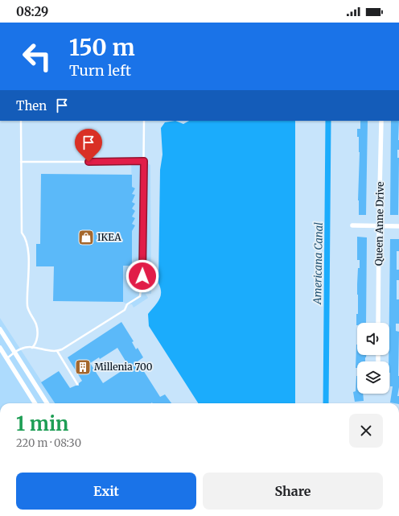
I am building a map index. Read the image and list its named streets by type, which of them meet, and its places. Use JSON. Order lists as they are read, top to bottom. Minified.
{"streets":{"street":["Queen Anne Drive"]},"water":["Americana Canal"],"places":{"shop":["IKEA"],"building":["Millenia 700"]},"page":{"status":"08:29","turn":["150 m","Turn left"],"then":"Then","heading":["1 min","220 m · 08:30"],"buttons":["Exit","Share"]}}
